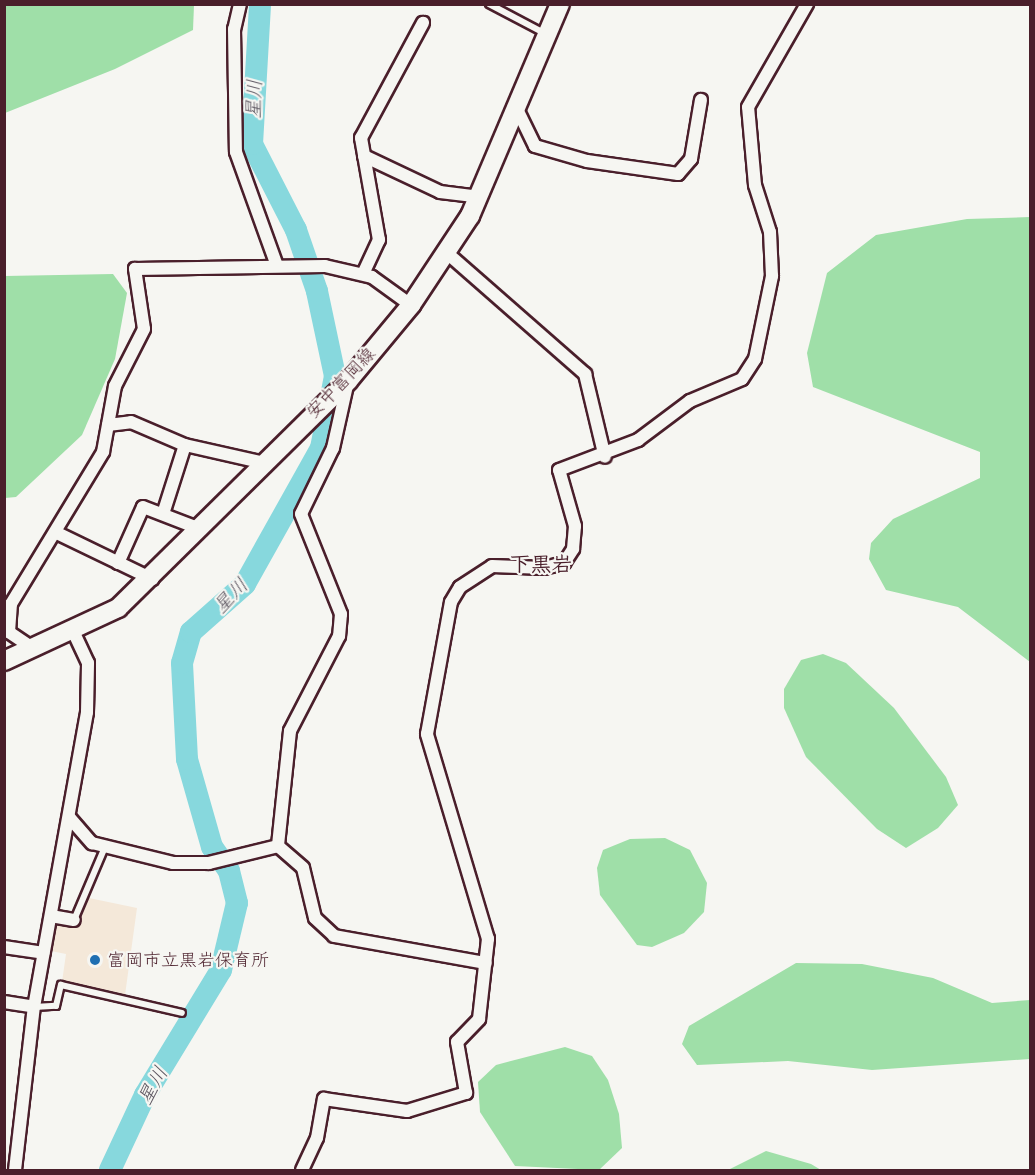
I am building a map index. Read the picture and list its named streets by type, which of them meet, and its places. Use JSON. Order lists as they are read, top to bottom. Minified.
{"streets":{"main road":["安中富岡線"]},"districts":["下黒岩"],"water":["星川"],"places":["富岡市立黒岩保育所"]}
